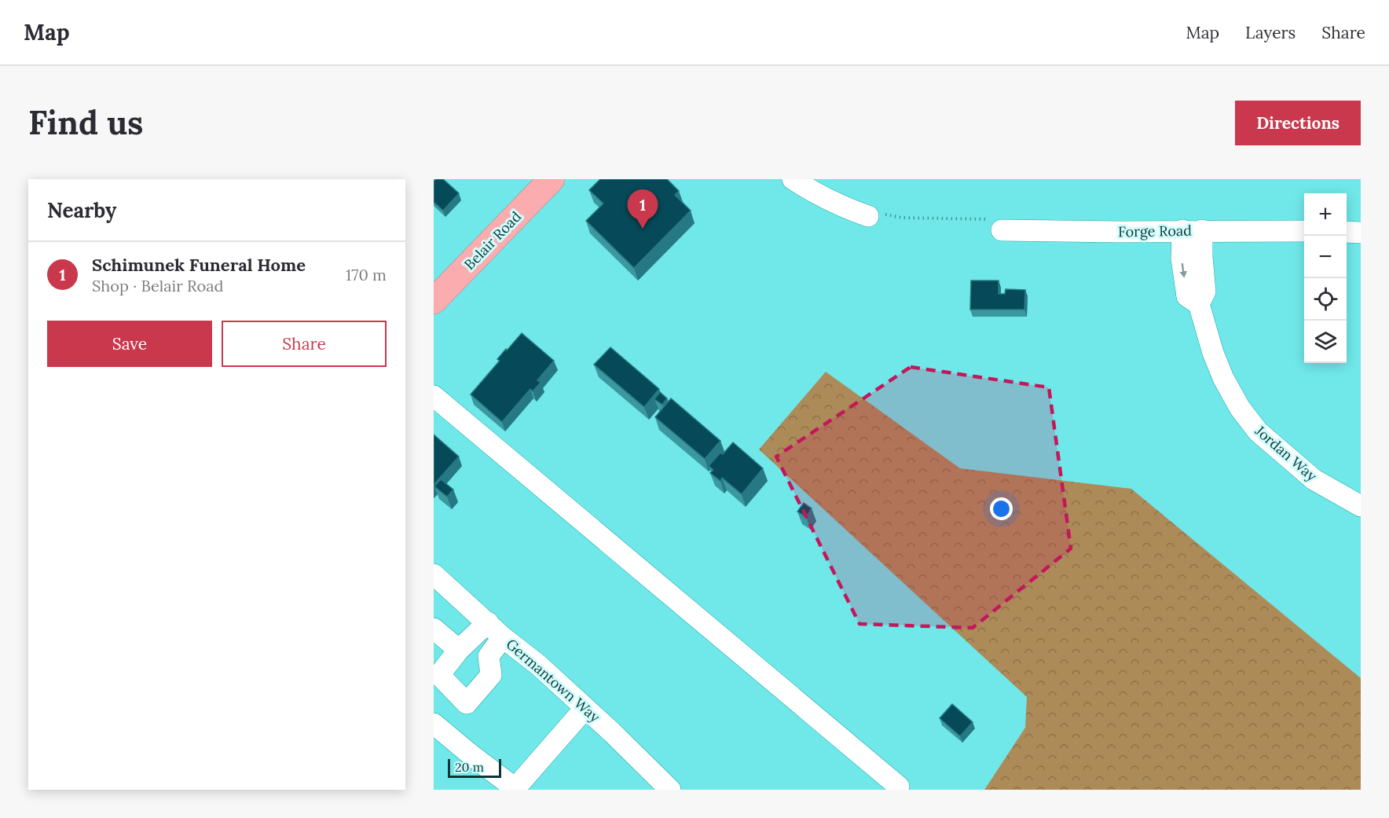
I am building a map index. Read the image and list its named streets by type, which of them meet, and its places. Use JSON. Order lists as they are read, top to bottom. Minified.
{"streets":{"highway":["Belair Road"],"street":["Forge Road","Jordan Way","Germantown Way"]},"crossings":[["Forge Road","Jordan Way"]],"scale_bar":"20 m","page":{"header":"Map","nav":["Map","Layers","Share"],"buttons":["Directions",["Save","Share"]],"title":"Find us","heading":"Nearby","pins":"1","map_buttons":["+","−"],"list":[{"mark":"1","name":"Schimunek Funeral Home","note":"Shop · Belair Road","value":"170 m"}],"scale":"20 m"}}
